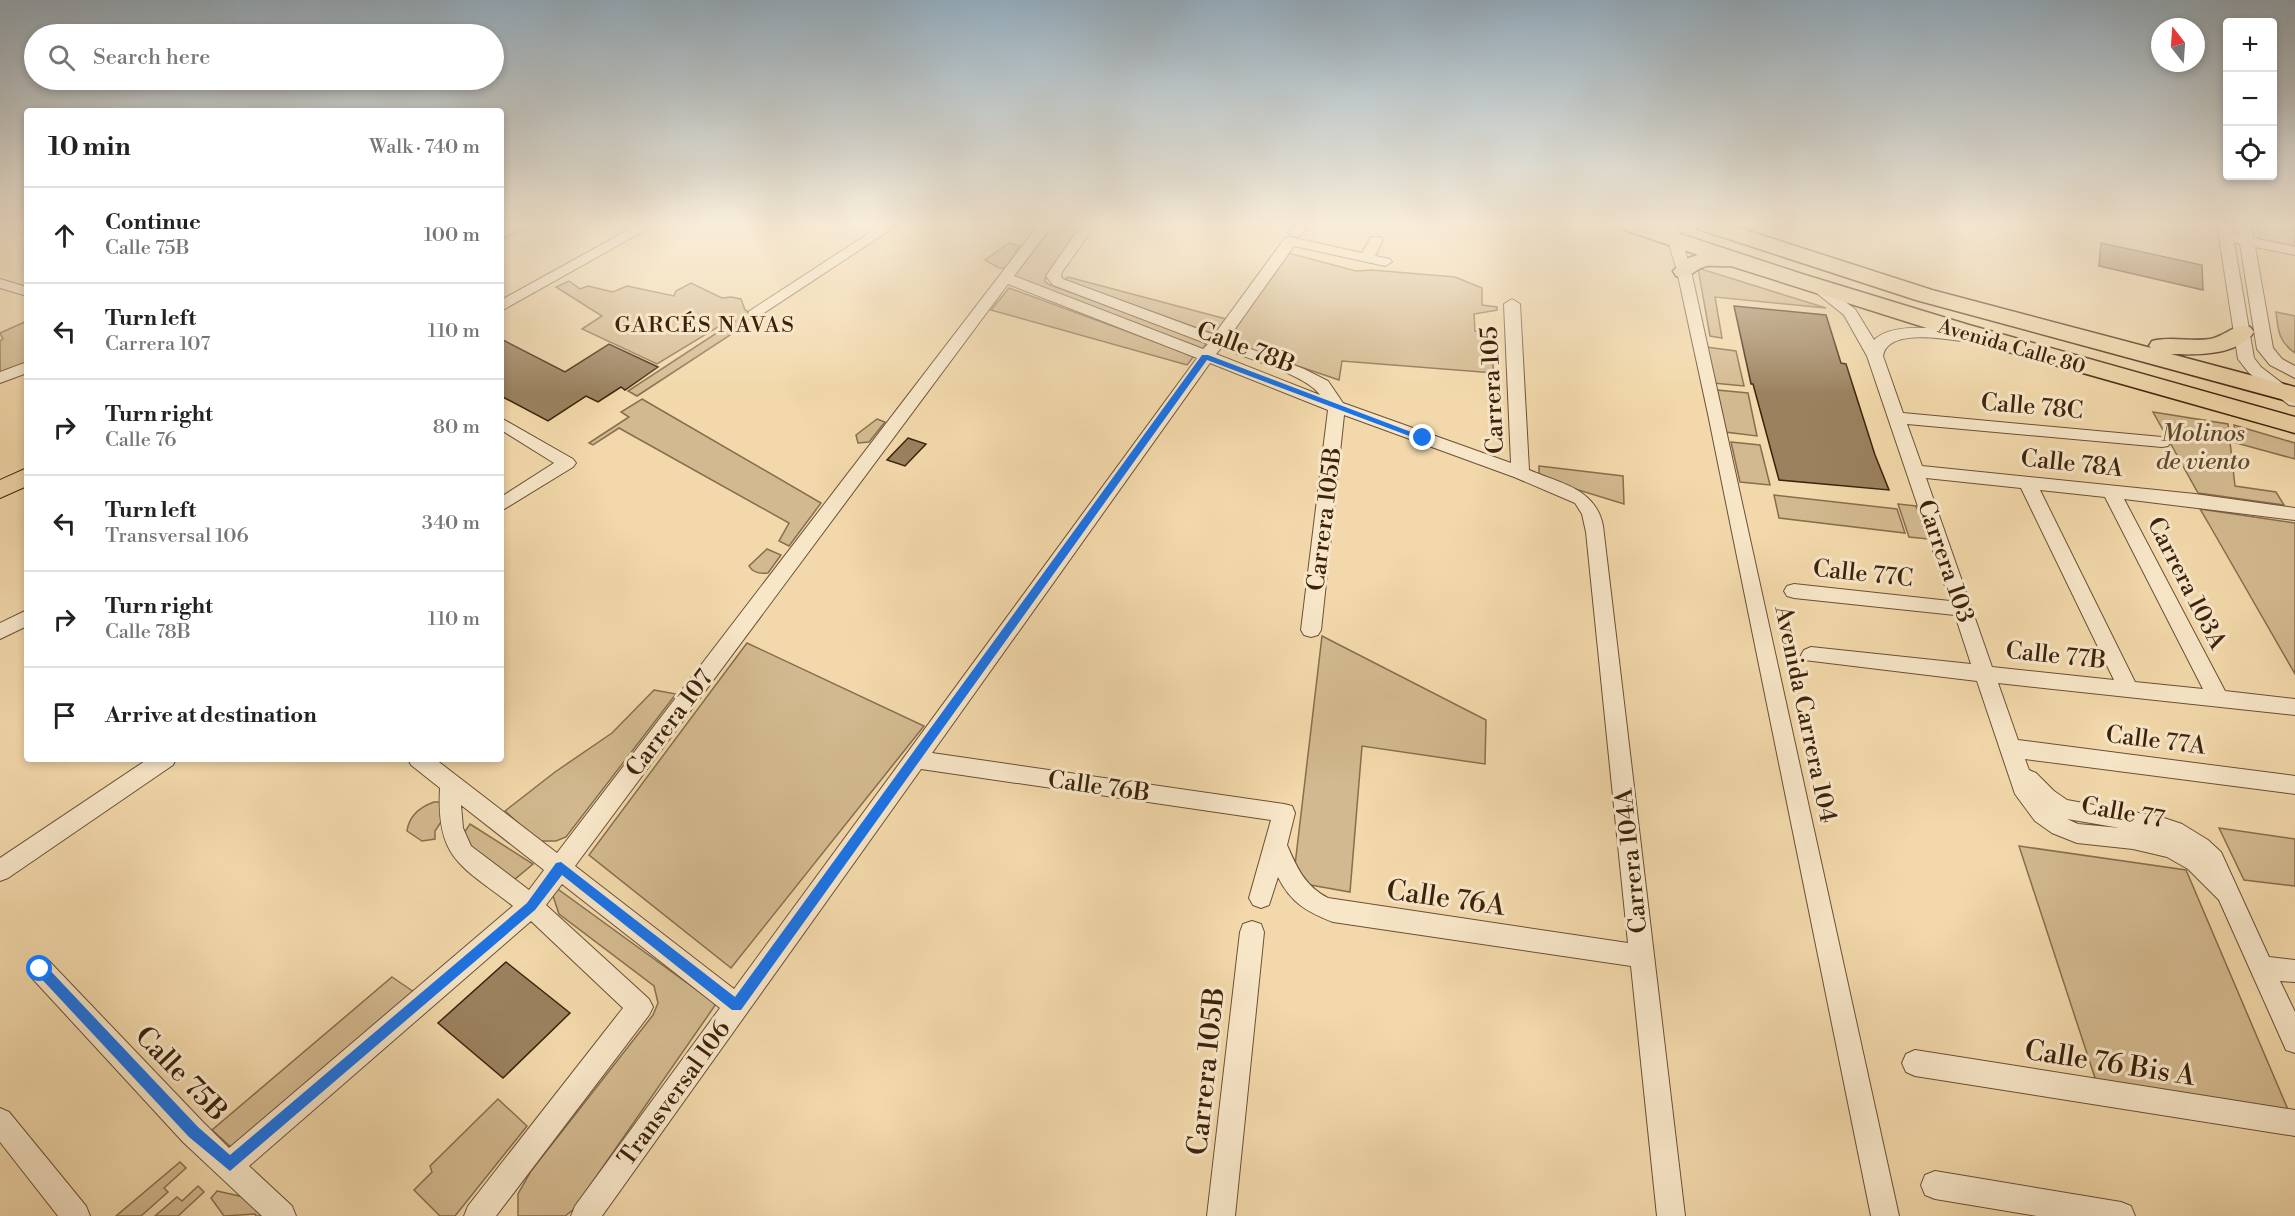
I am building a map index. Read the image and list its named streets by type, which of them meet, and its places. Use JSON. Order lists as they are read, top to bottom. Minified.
{"streets":{"highway":["Avenida Calle 80"],"street":["Calle 78B","Carrera 105","Calle 78C","Calle 78A","Carrera 105B","Carrera 103","Calle 77C","Carrera 103A","Calle 77B","Avenida Carrera 104","Carrera 107","Calle 77A","Calle 76B","Calle 77","Carrera 104A","Calle 76A","Calle 76 Bis A","Calle 75B","Transversal 106"]},"crossings":[["Avenida Calle 80","Carrera 103"],["Calle 78B","Carrera 105B"],["Calle 78B","Transversal 106"],["Carrera 105","Carrera 104A"],["Calle 78C","Carrera 103"],["Calle 78A","Carrera 103"],["Calle 78A","Carrera 103A"],["Carrera 103","Calle 77C"],["Carrera 103","Calle 77B"],["Carrera 103","Calle 77A"],["Carrera 103","Calle 77"],["Carrera 103A","Calle 77B"],["Carrera 107","Calle 75B"],["Calle 77A","Calle 77"],["Calle 76B","Calle 76A"],["Calle 76B","Transversal 106"],["Carrera 104A","Calle 76A"]],"districts":["GARCÉS NAVAS"],"parks":["Molinos de viento"],"north":"top","page":{"map_buttons":["+","−"],"search":"Search here","heading":["10 min","Walk · 740 m"],"list":[["Continue","Calle 75B","100 m"],["Turn left","Carrera 107","110 m"],["Turn right","Calle 76","80 m"],["Turn left","Transversal 106","340 m"],["Turn right","Calle 78B","110 m"],"Arrive at destination"]}}
